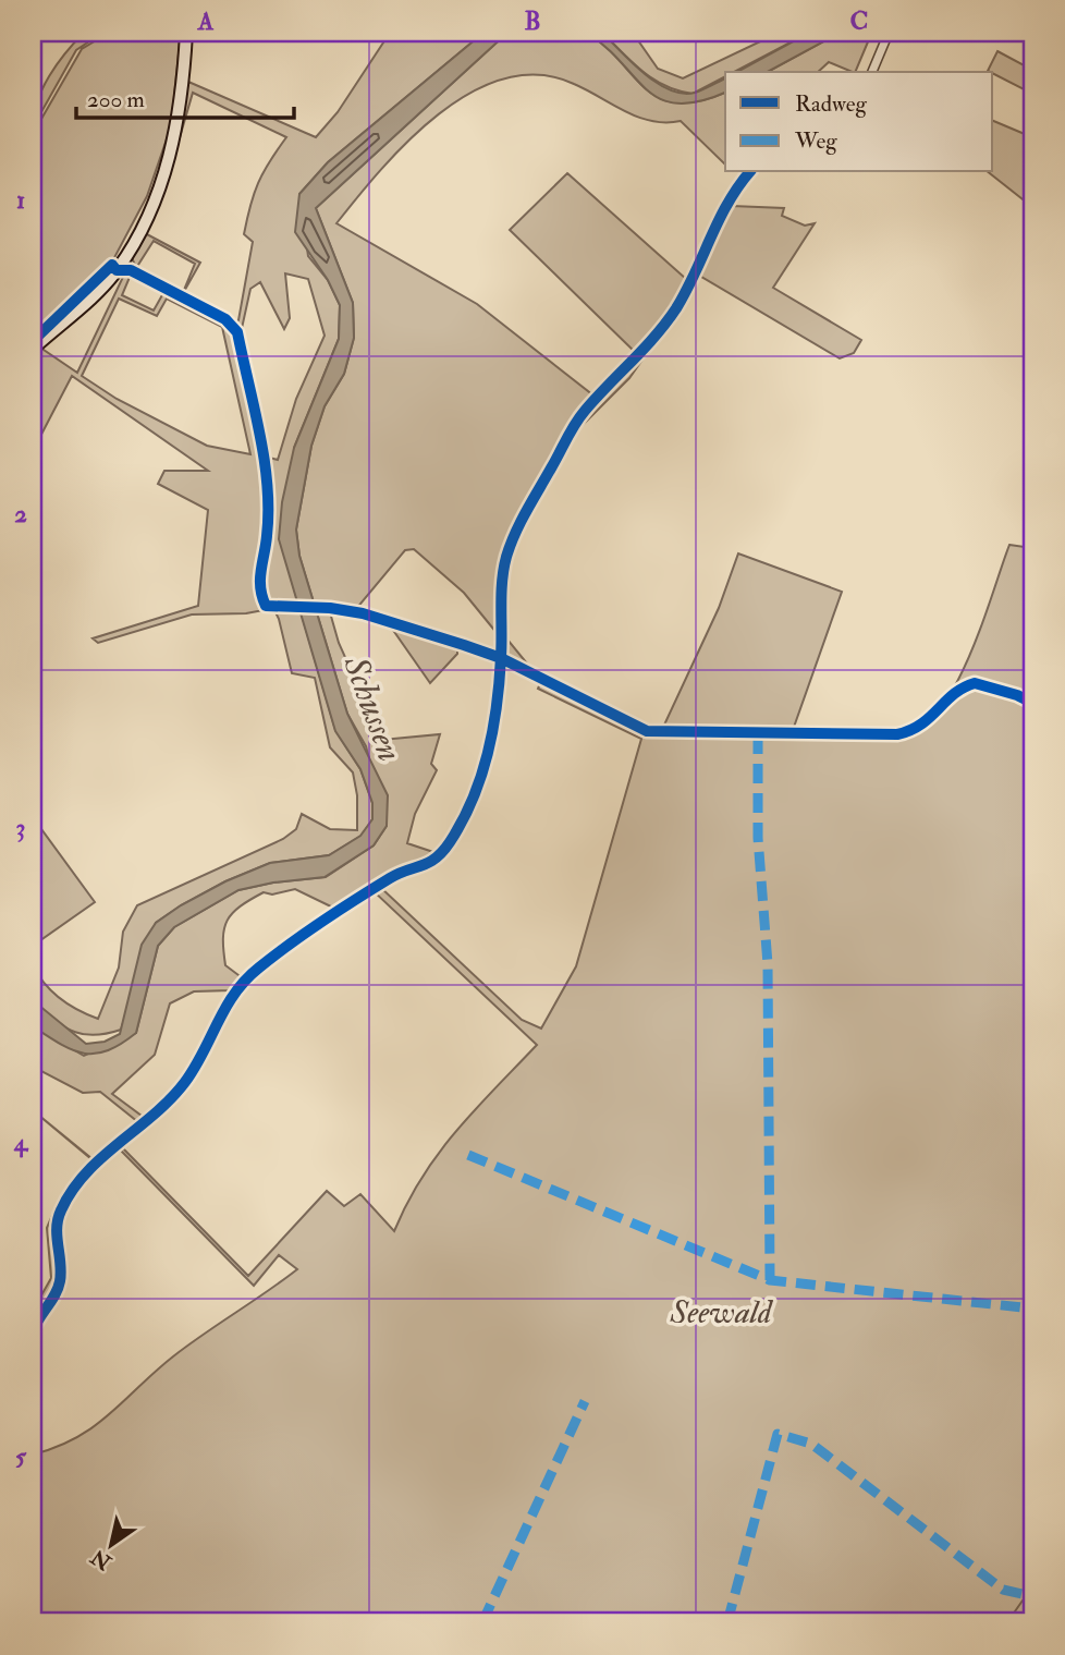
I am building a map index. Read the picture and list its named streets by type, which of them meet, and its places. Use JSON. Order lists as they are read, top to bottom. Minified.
{"water":["Schussen"],"parks":["Seewald"],"legend":["Radweg","Weg"],"scale_bar":"200 m","north":"bottom left","grid":{"columns":["A","B","C"],"rows":["1","2","3","4","5"]}}
